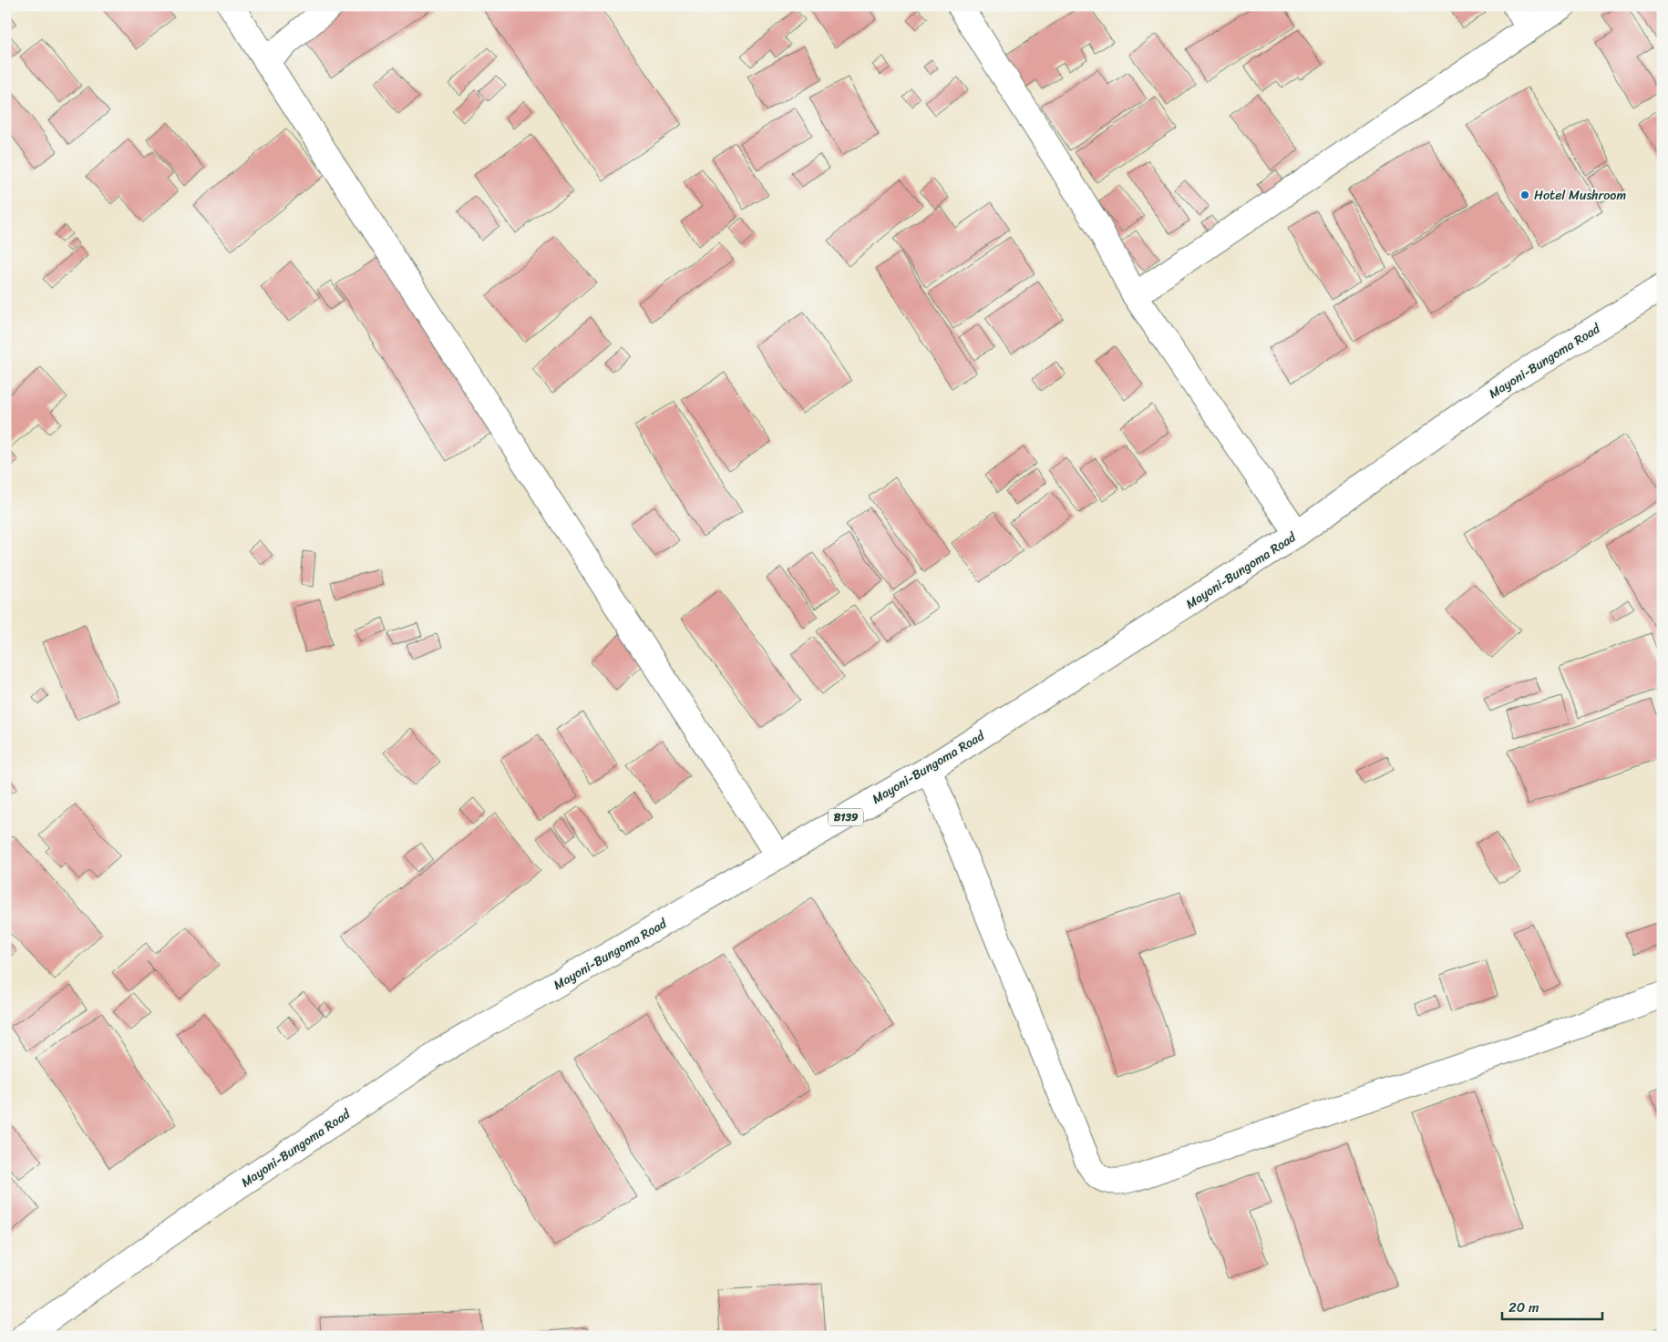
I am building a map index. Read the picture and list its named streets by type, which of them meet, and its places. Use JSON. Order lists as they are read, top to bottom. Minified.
{"streets":{"street":["Mayoni-Bungoma Road","B139"]},"places":["Hotel Mushroom"],"scale_bar":"20 m"}
